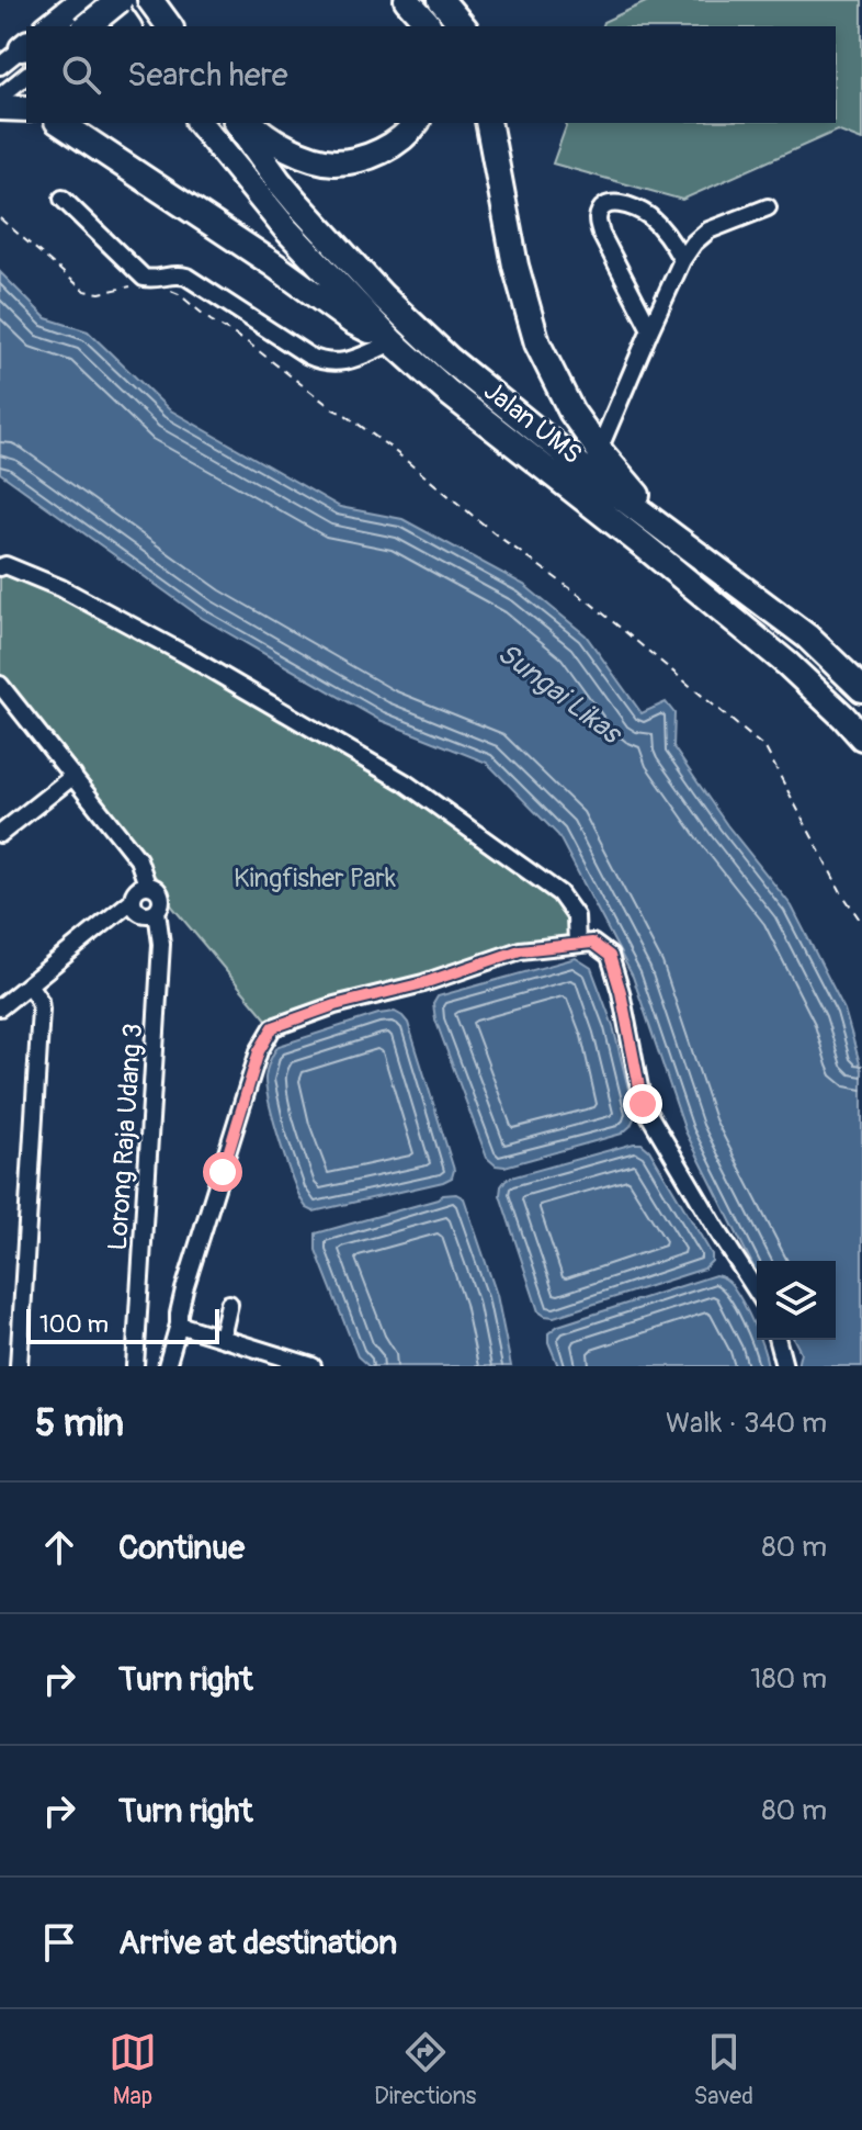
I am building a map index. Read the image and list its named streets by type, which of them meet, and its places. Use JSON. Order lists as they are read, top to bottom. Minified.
{"streets":{"highway":["Jalan UMS"],"street":["Lorong Raja Udang 3"]},"water":["Sungai Likas"],"parks":["Kingfisher Park"],"scale_bar":"100 m","page":{"search":"Search here","scale":"100 m","heading":["5 min","Walk · 340 m"],"list":[["Continue","80 m"],["Turn right","180 m"],["Turn right","80 m"],"Arrive at destination"],"nav":["Map","Directions","Saved"]}}
